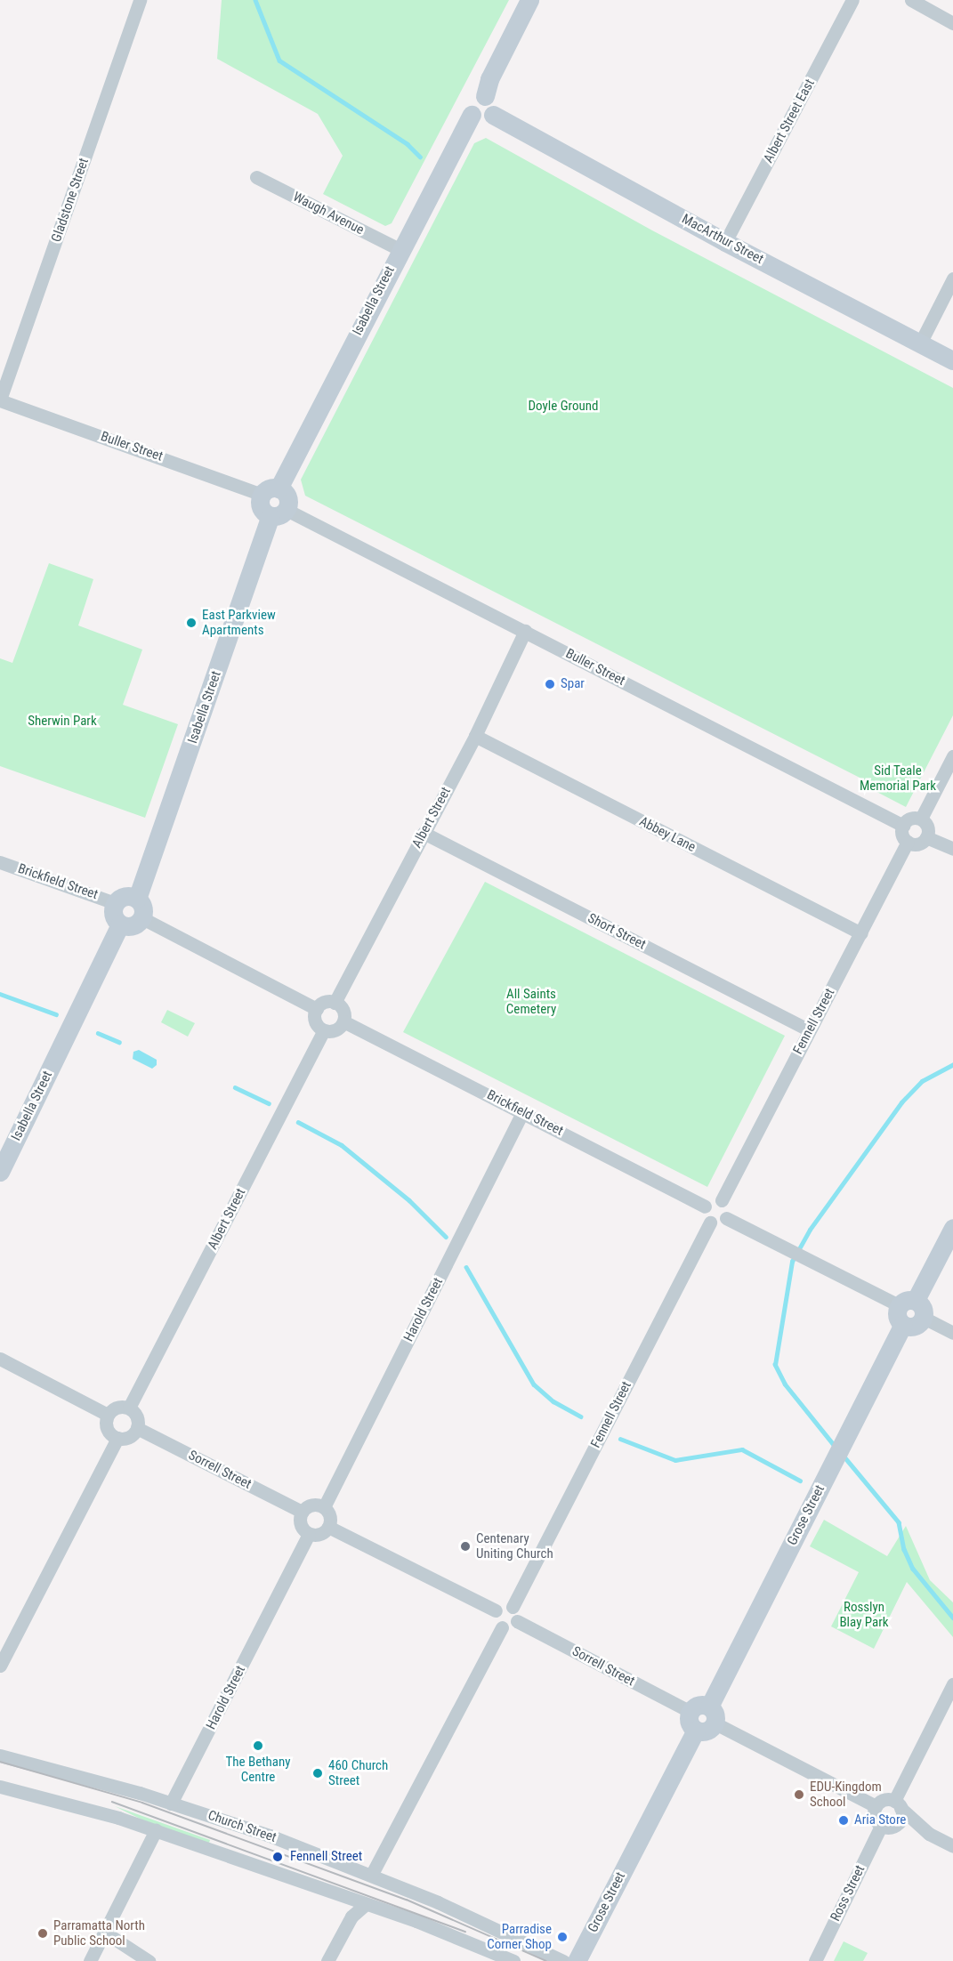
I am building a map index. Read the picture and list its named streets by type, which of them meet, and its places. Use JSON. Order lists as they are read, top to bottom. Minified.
{"streets":{"street":["Albert Street East","Gladstone Street","Waugh Avenue","MacArthur Street","Isabella Street","Buller Street","Albert Street","Abbey Lane","Brickfield Street","Short Street","Fennell Street","Harold Street","Sorrell Street","Grose Street","Church Street","Ross Street"]},"crossings":[["Albert Street East","MacArthur Street"],["Gladstone Street","Buller Street"],["Waugh Avenue","Isabella Street"],["MacArthur Street","Isabella Street"],["Isabella Street","Buller Street"],["Isabella Street","Brickfield Street"],["Buller Street","Albert Street"],["Buller Street","Fennell Street"],["Albert Street","Abbey Lane"],["Albert Street","Brickfield Street"],["Albert Street","Short Street"],["Albert Street","Sorrell Street"],["Abbey Lane","Fennell Street"],["Brickfield Street","Fennell Street"],["Brickfield Street","Harold Street"],["Short Street","Fennell Street"],["Fennell Street","Sorrell Street"],["Harold Street","Sorrell Street"],["Harold Street","Church Street"],["Sorrell Street","Grose Street"]],"parks":["Doyle Ground","Sherwin Park","Sid Teale Memorial Park","All Saints Cemetery","Rosslyn Blay Park"],"places":["East Parkview Apartments","Spar","Centenary Uniting Church","The Bethany Centre","460 Church Street","EDU-Kingdom School","Aria Store","Fennell Street","Parramatta North Public School","Parradise Corner Shop"]}
